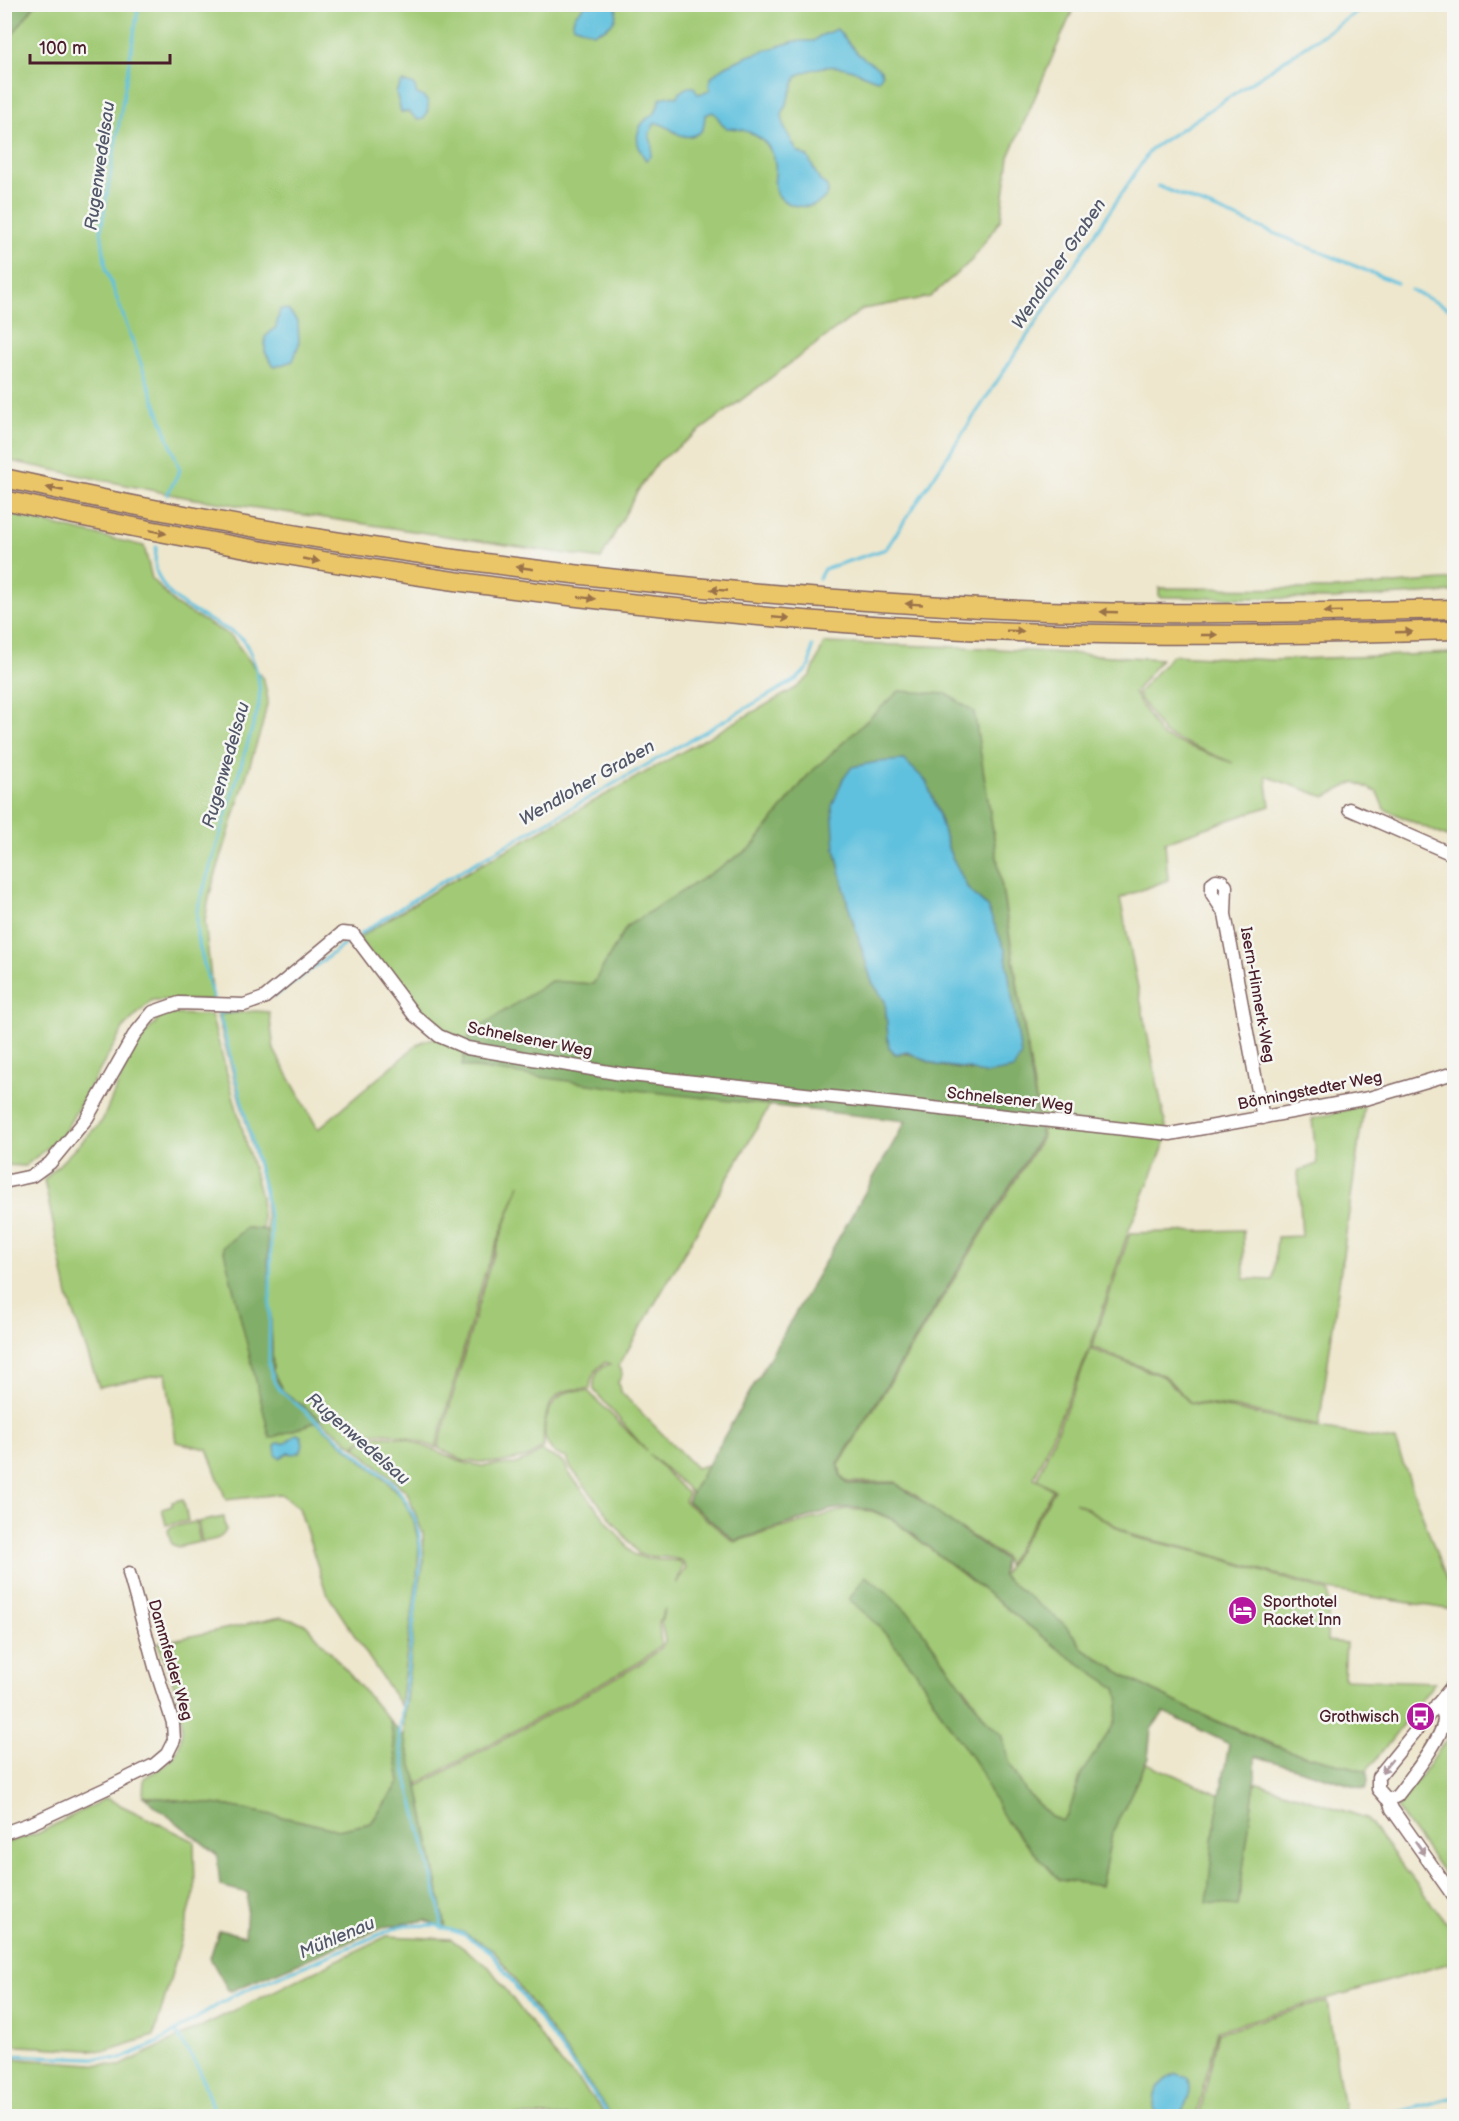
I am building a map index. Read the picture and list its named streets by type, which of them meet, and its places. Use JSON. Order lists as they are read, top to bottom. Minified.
{"streets":{"street":["Isern-Hinnerk-Weg","Schnelsener Weg","Bönningstedter Weg","Dammfelder Weg"]},"crossings":[["Isern-Hinnerk-Weg","Bönningstedter Weg"],["Schnelsener Weg","Bönningstedter Weg"]],"water":["Rugenwedelsau","Wendloher Graben","Mühlenau"],"places":{"hotel":["Sporthotel Racket Inn"],"bus stop":["Grothwisch"]},"scale_bar":"100 m"}
